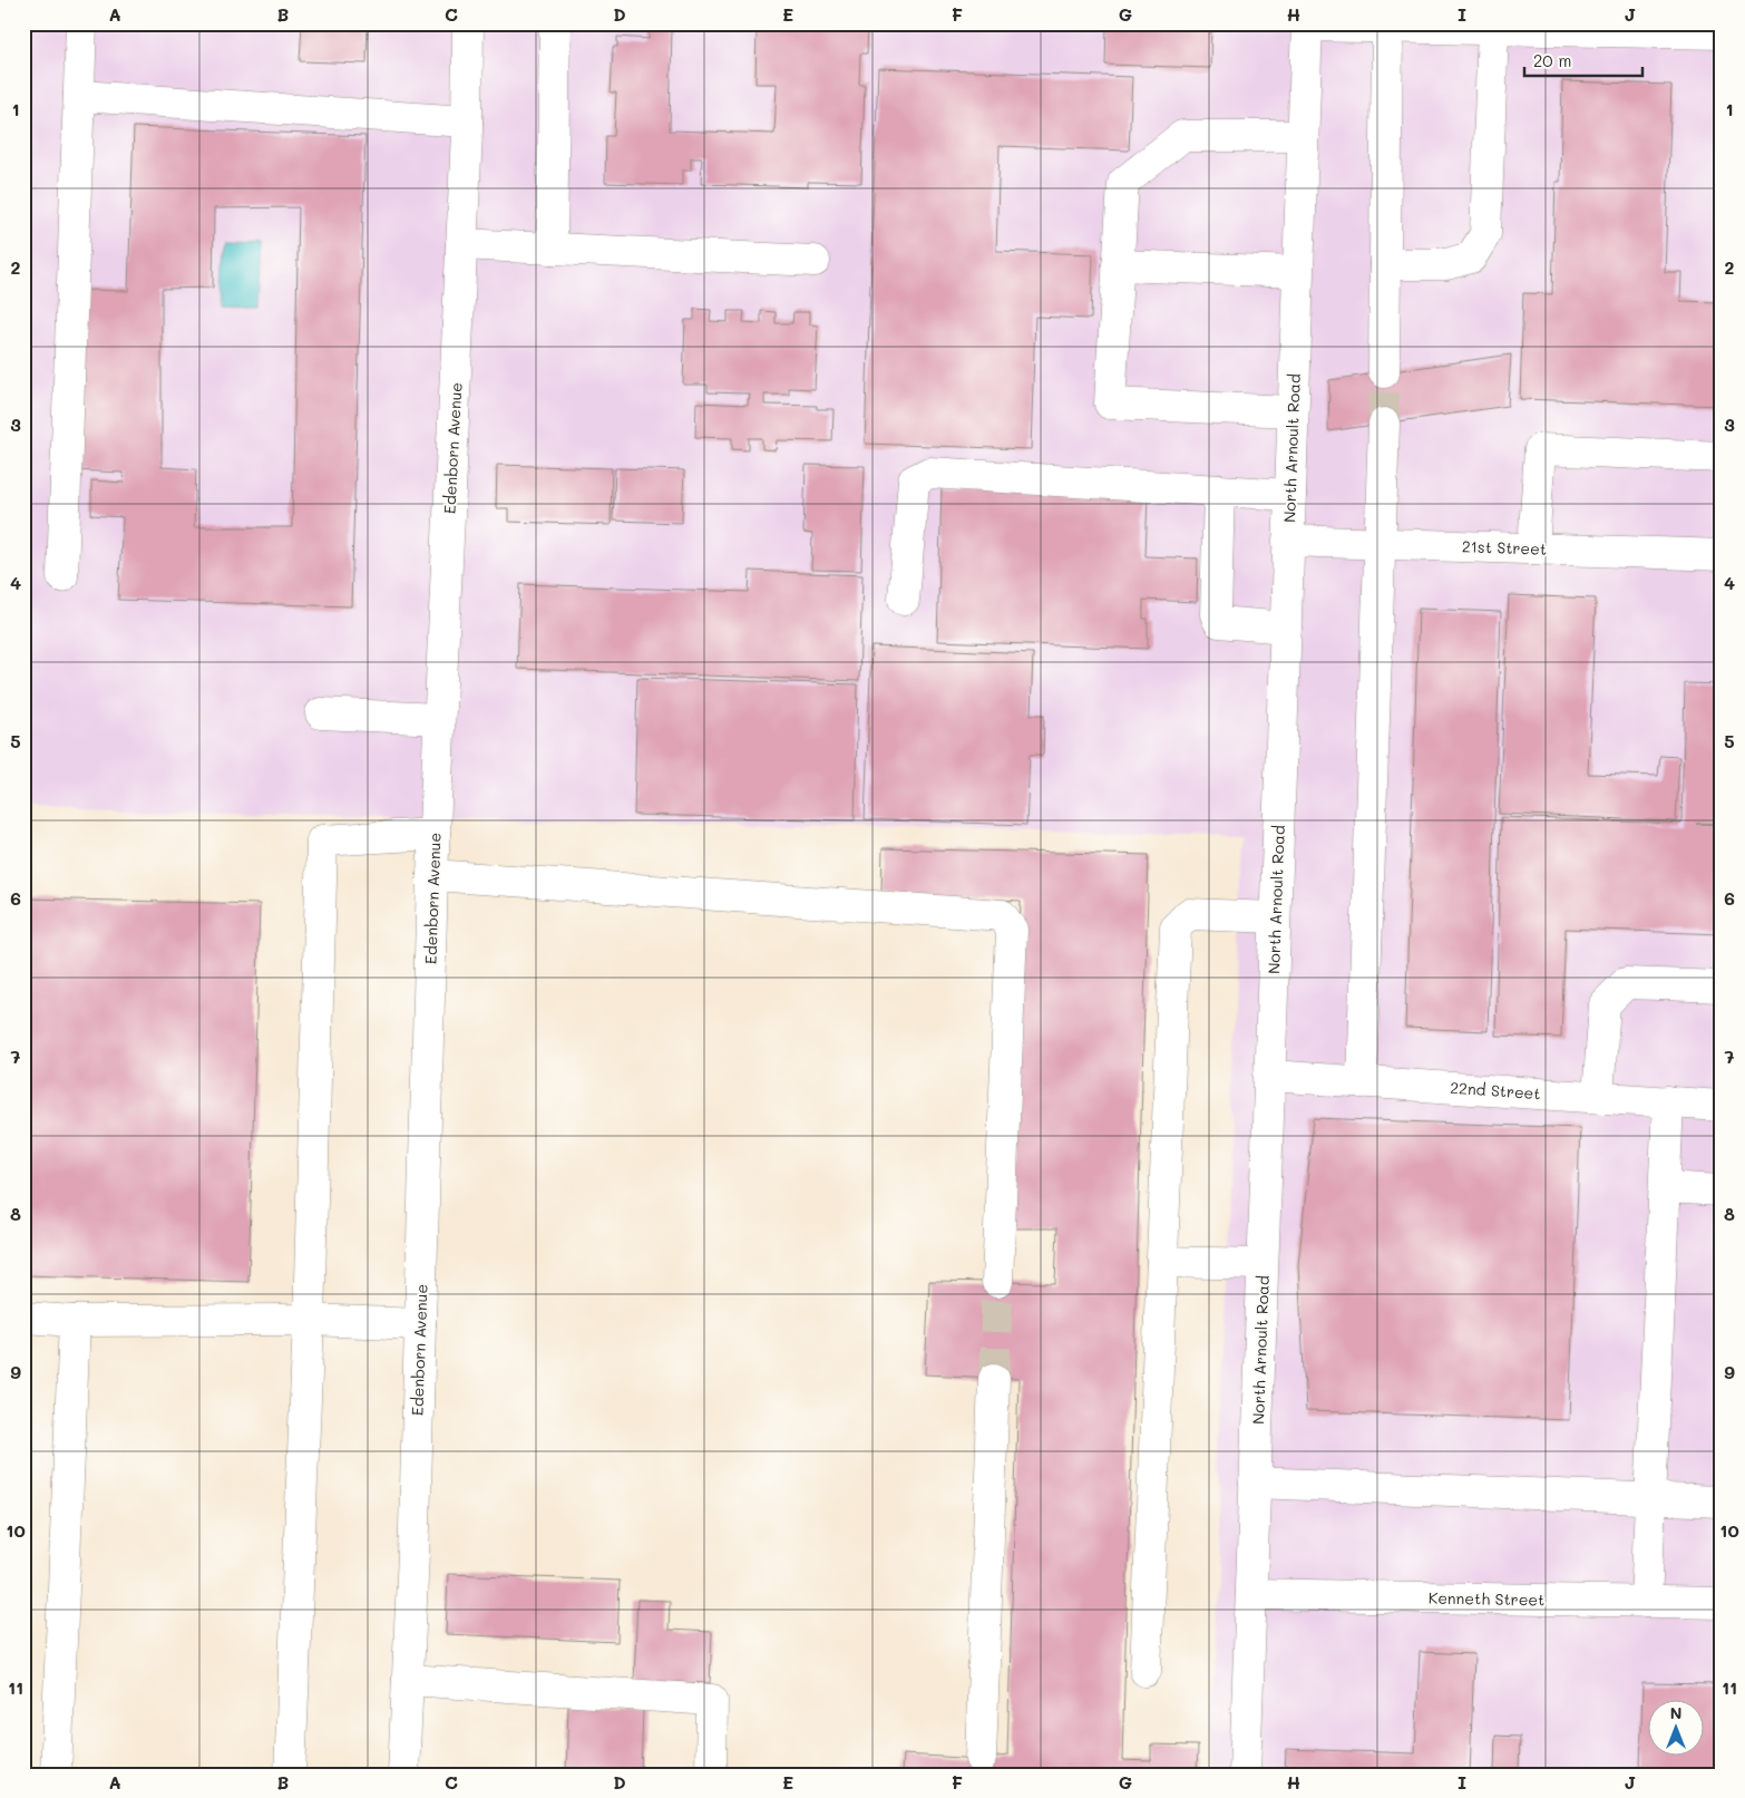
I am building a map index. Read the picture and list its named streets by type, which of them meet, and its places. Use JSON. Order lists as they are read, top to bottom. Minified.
{"streets":{"street":["Edenborn Avenue","North Arnoult Road","21st Street","22nd Street","Kenneth Street"]},"crossings":[["North Arnoult Road","21st Street"],["North Arnoult Road","22nd Street"],["North Arnoult Road","Kenneth Street"]],"scale_bar":"20 m","north":"top","grid":{"columns":["A","B","C","D","E","F","G","H","I","J"],"rows":["1","2","3","4","5","6","7","8","9","10","11"]}}
